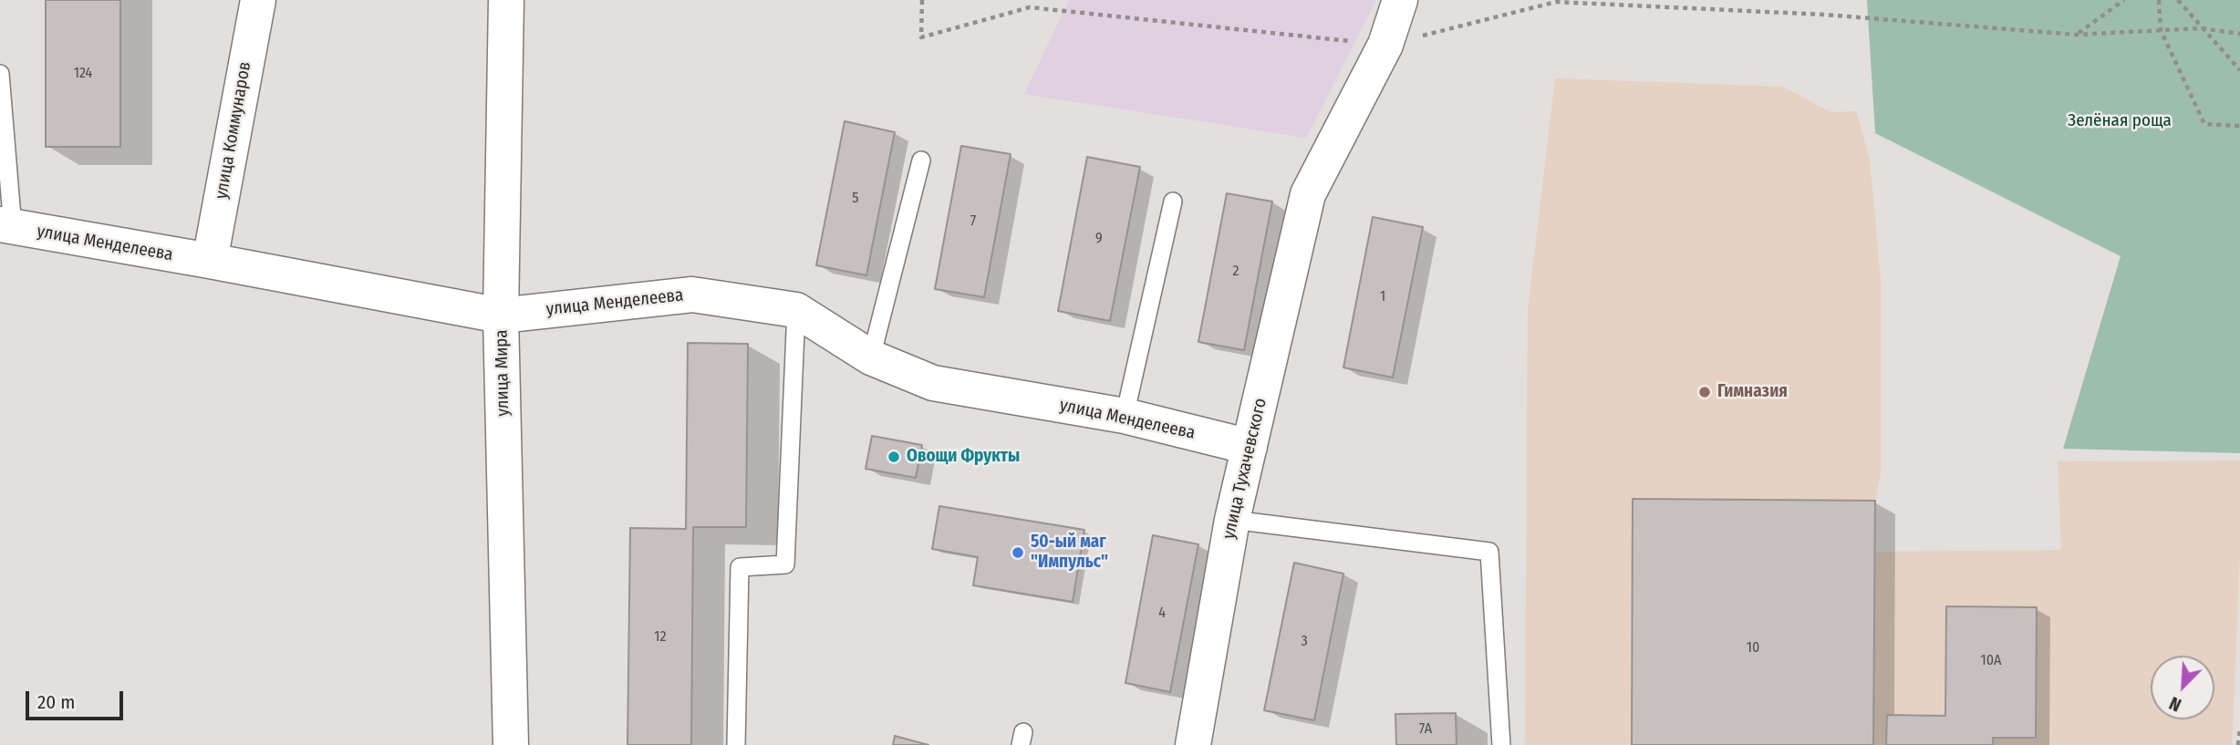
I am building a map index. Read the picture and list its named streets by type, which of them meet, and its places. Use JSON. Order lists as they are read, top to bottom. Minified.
{"streets":{"street":["улица Коммунаров","улица Менделеева","улица Мира","улица Тухачевского"]},"crossings":[["улица Коммунаров","улица Менделеева"],["улица Менделеева","улица Мира"],["улица Менделеева","улица Тухачевского"]],"parks":["Зелёная роща"],"places":["Гимназия","Овощи Фрукты","50-ый маг \"Импульс\""],"house_numbers":["124","5","7","9","2","1","4","12","3","10","10А","7А"],"scale_bar":"20 m","north":"bottom left"}
